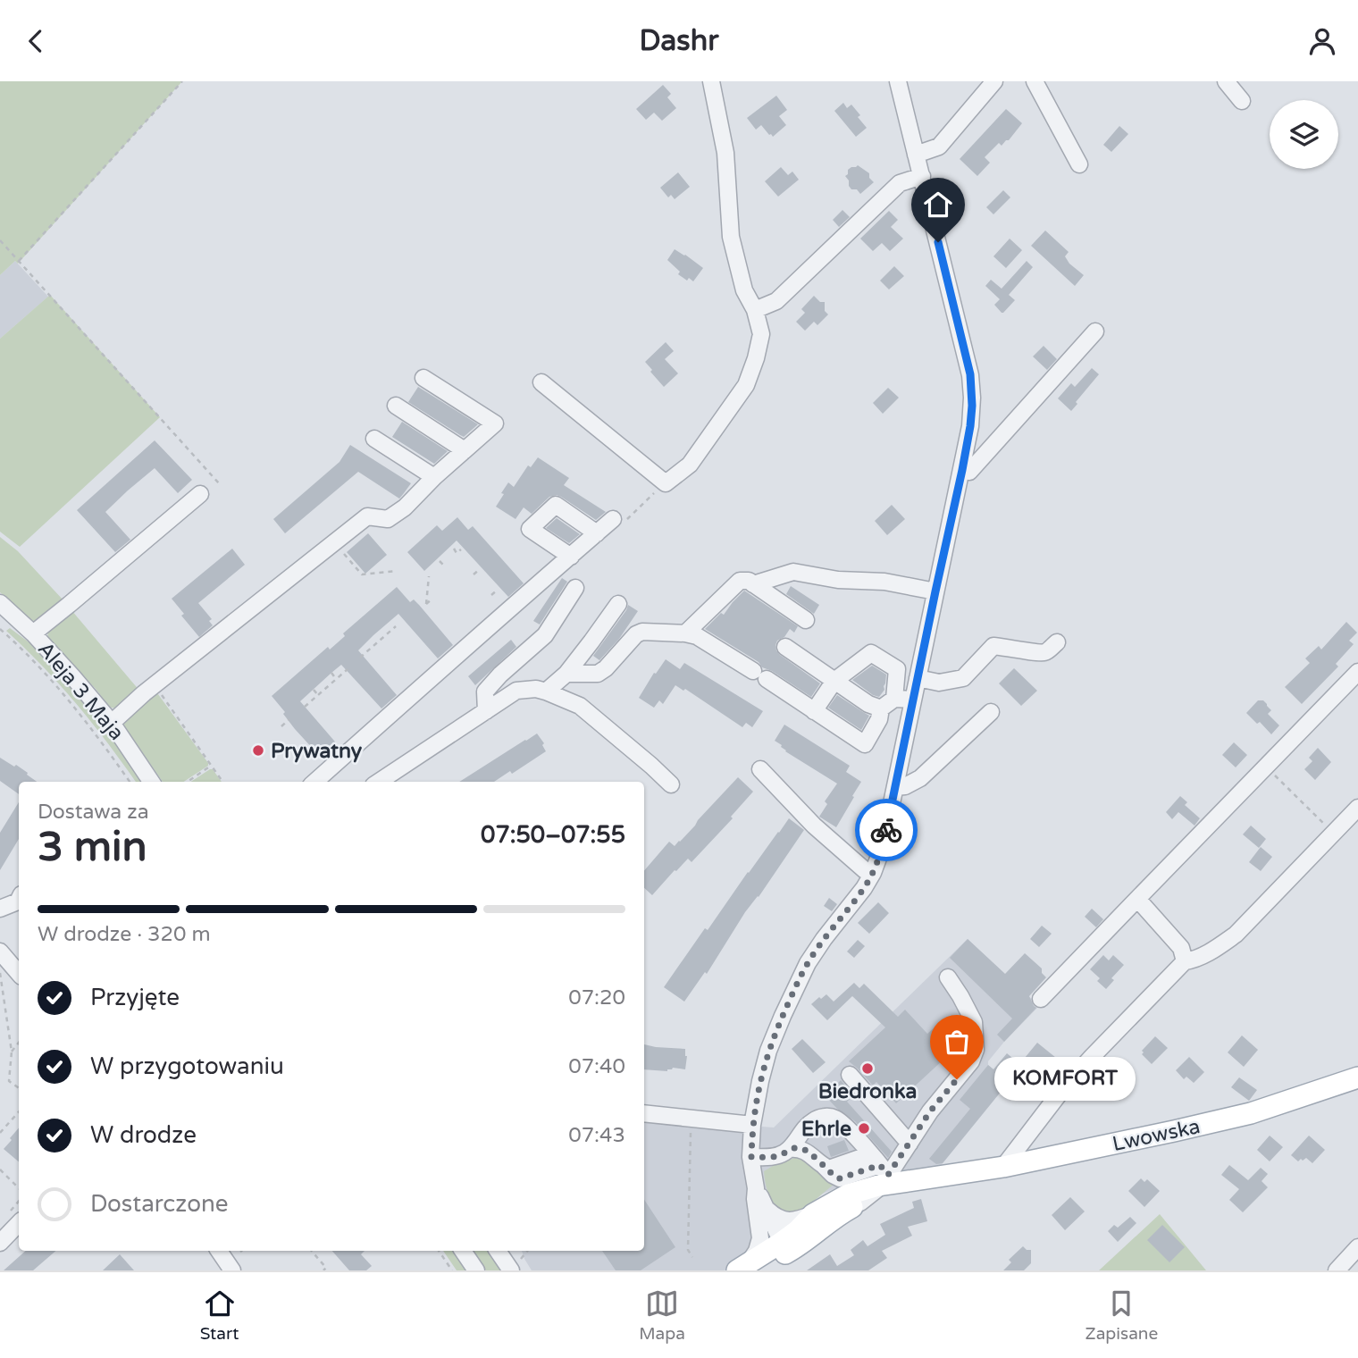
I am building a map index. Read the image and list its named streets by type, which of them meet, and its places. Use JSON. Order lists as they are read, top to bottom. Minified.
{"streets":{"main road":["Lwowska"],"street":["Aleja 3 Maja"]},"places":["Prywatny","Biedronka","KOMFORT","Ehrle"],"page":{"header":"Dashr","heading":["3 min","Dostawa za","07:50–07:55"],"bar":"W drodze · 320 m","list":[["Przyjęte","07:20"],["W przygotowaniu","07:40"],["W drodze","07:43"],"Dostarczone"],"bubble":"KOMFORT","tabs":["Start","Mapa","Zapisane"]}}
